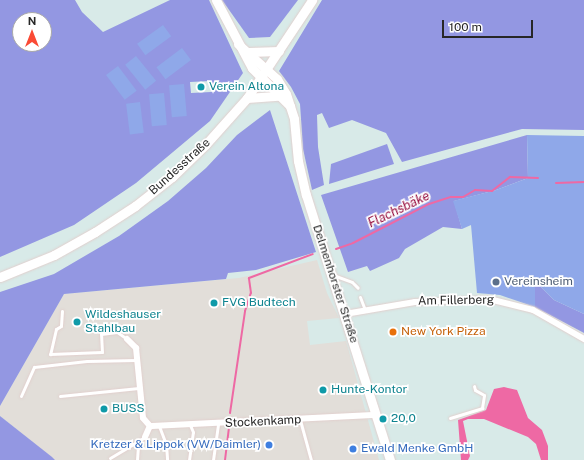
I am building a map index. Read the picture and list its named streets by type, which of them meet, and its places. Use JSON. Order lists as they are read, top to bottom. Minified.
{"streets":{"main road":["Bundesstraße","Delmenhorster Straße"],"street":["Am Fillerberg","Stockenkamp"]},"crossings":[["Bundesstraße","Delmenhorster Straße"],["Delmenhorster Straße","Am Fillerberg"],["Delmenhorster Straße","Stockenkamp"]],"water":["Flachsbäke"],"places":["Verein Altona","Vereinsheim","FVG Budtech","Wildeshauser Stahlbau","New York Pizza","Hunte-Kontor","BUSS","20,0","Kretzer & Lippok (VW/Daimler)","Ewald Menke GmbH"],"scale_bar":"100 m","north":"top"}
